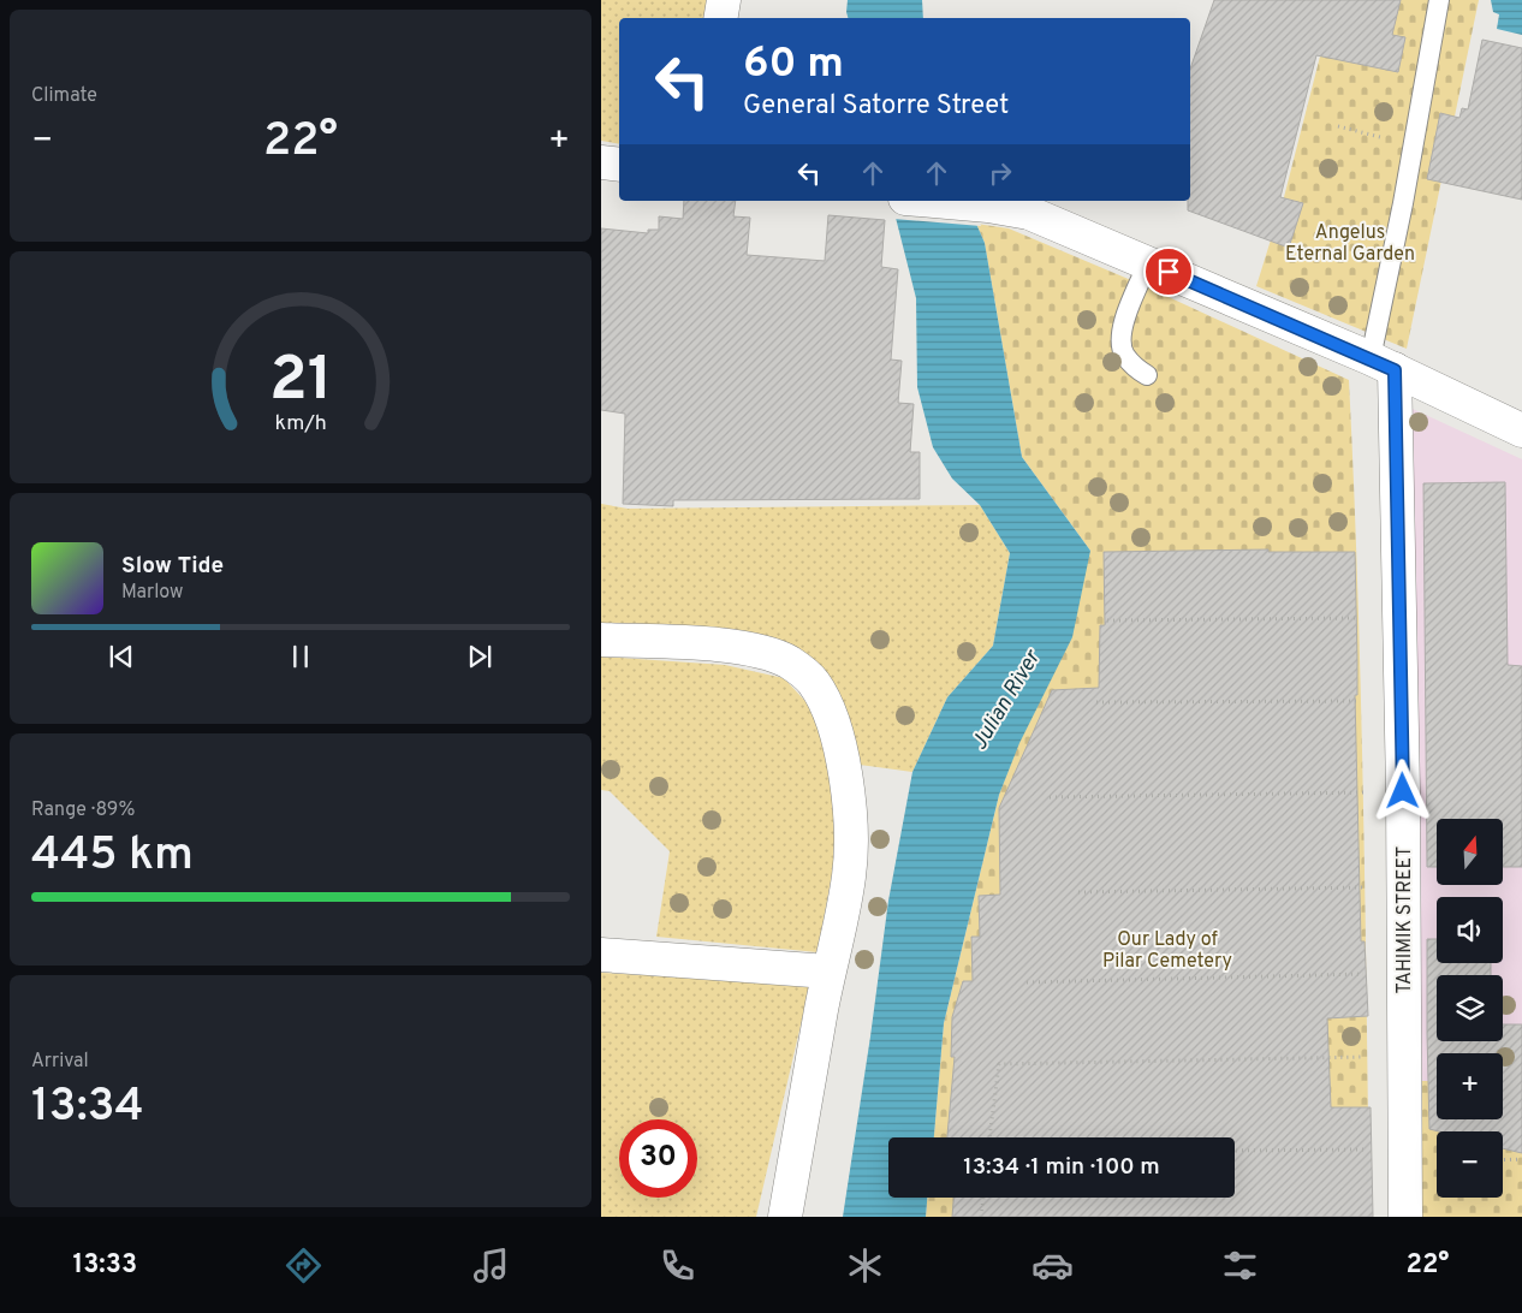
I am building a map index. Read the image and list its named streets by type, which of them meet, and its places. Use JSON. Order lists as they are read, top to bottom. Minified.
{"streets":{"street":["TAHIMIK STREET"]},"water":["Julian River"],"parks":["Angelus Eternal Garden","Our Lady of Pilar Cemetery"],"north":"top","page":{"tile":["Climate",["Range · 89%","445 km"],["Arrival","13:34"]],"turn":["60 m","General Satorre Street"],"heat":["−","22°","+"],"song":["Slow Tide","Marlow"],"map_buttons":["+","−"],"limit":"30","trip":"13:34 · 1 min · 100 m","tabs":["13:33","22°"],"gauge":["21","km/h"]}}
